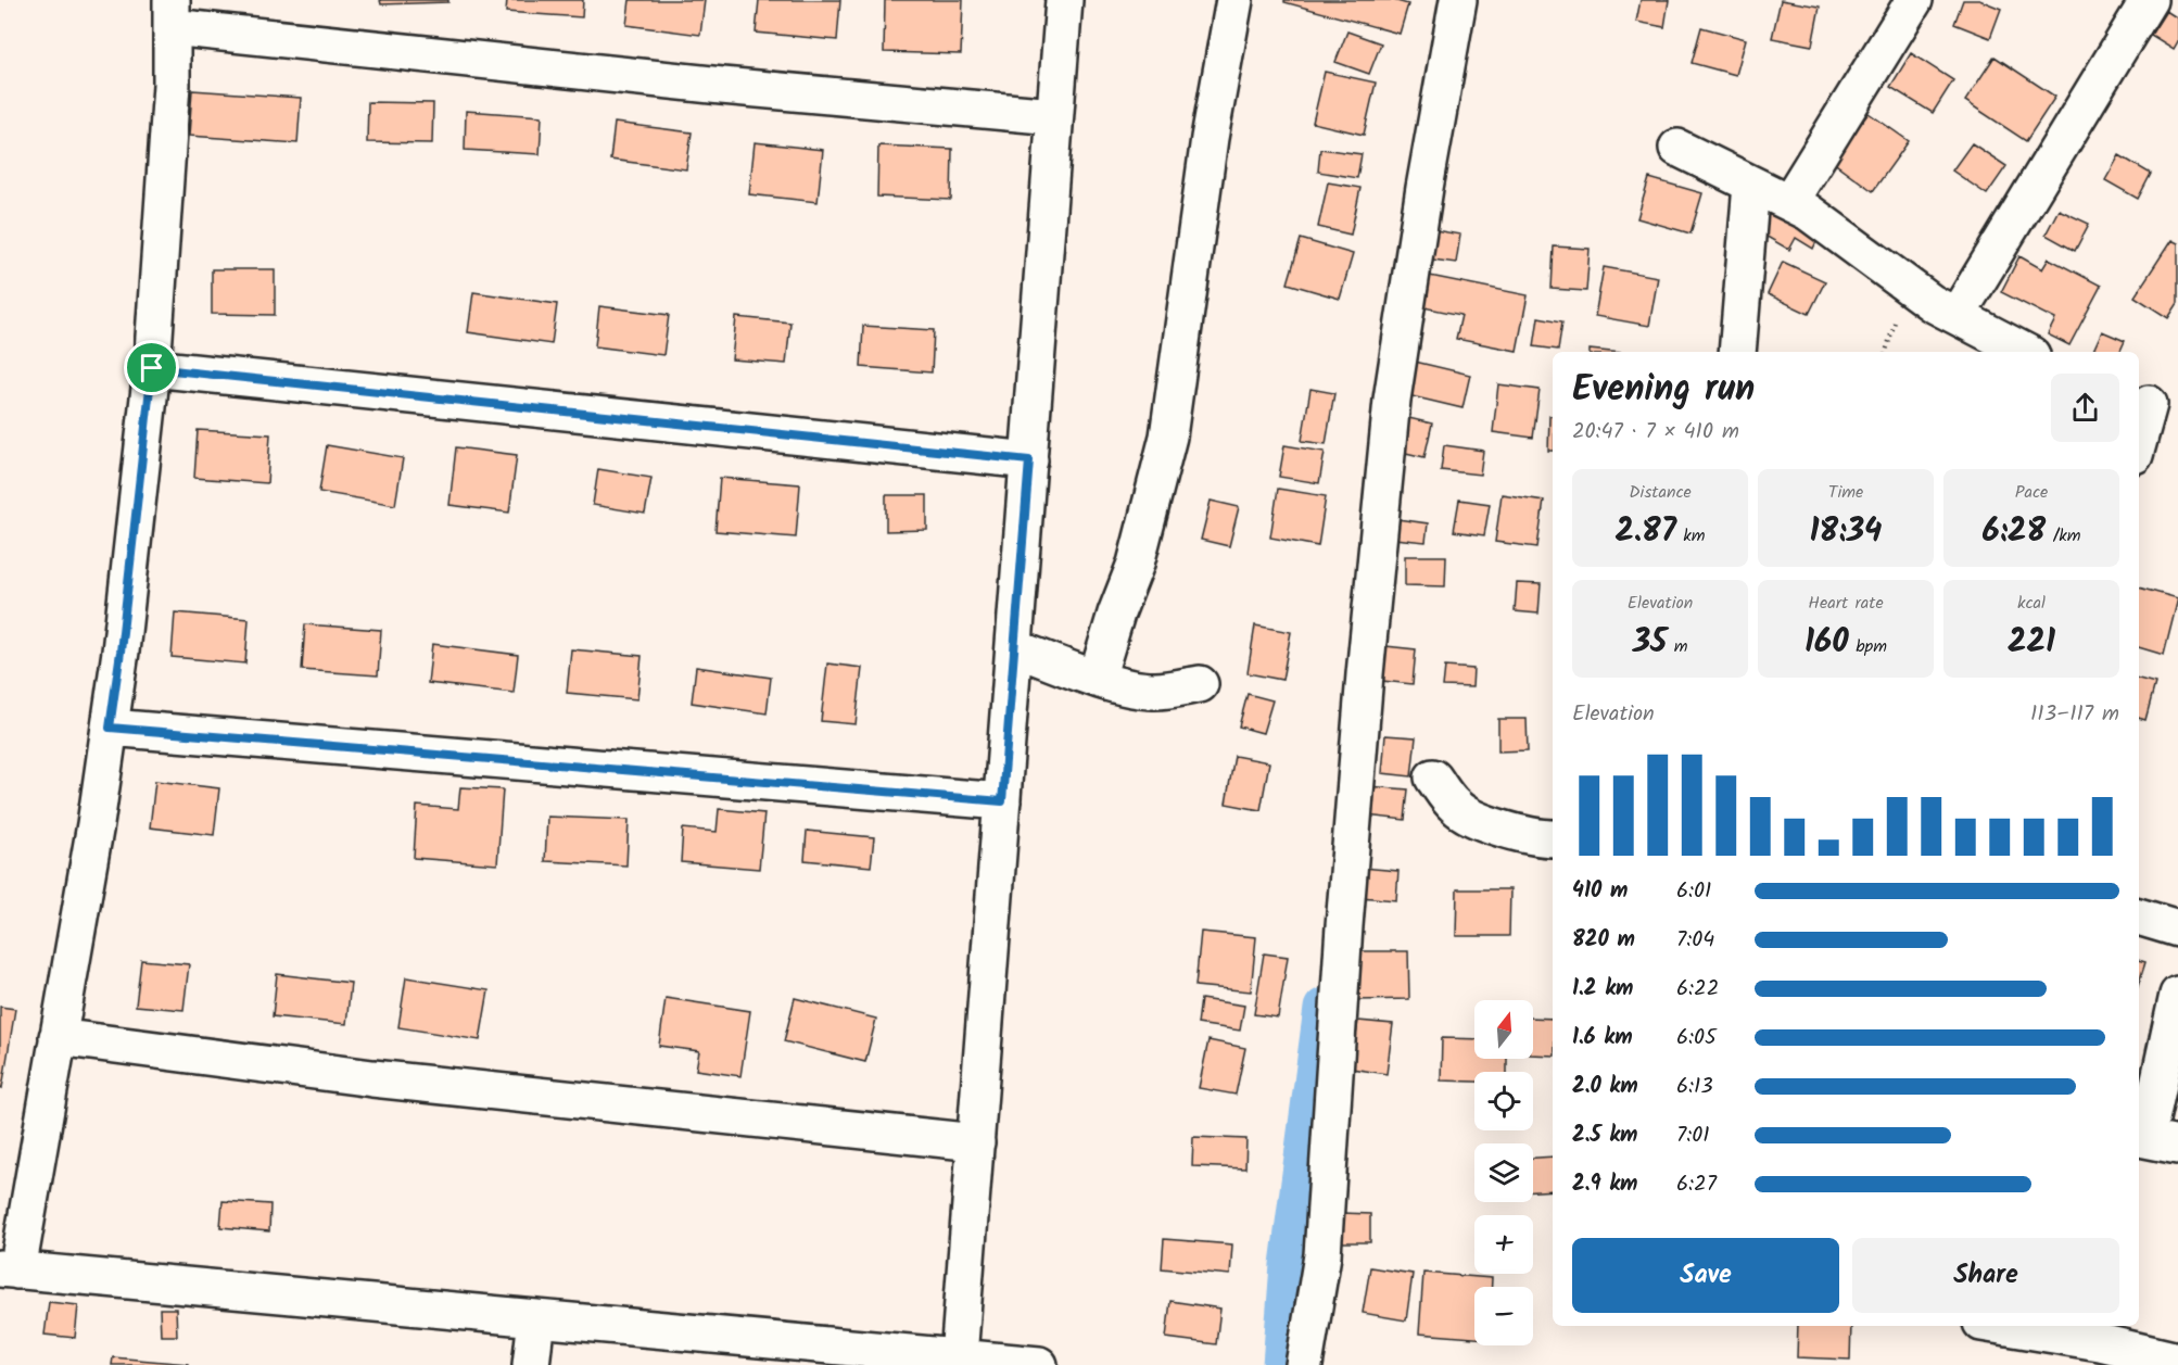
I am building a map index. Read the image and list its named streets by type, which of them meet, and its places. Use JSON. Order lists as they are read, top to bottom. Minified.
{"north":"top","page":{"heading":["Evening run","20:47 · 7 × 410 m"],"stats":[["Distance","2.87 km"],["Time","18:34"],["Pace","6:28 /km"],["Elevation","35 m"],["Heart rate","160 bpm"],["kcal","221"]],"chart":["Elevation","113–117 m"],"list":[{"name":"410 m","note":"6:01"},{"name":"820 m","note":"7:04"},{"name":"1.2 km","note":"6:22"},{"name":"1.6 km","note":"6:05"},{"name":"2.0 km","note":"6:13"},{"name":"2.5 km","note":"7:01"},{"name":"2.9 km","note":"6:27"}],"map_buttons":["+","−"],"buttons":["Save","Share"]}}
